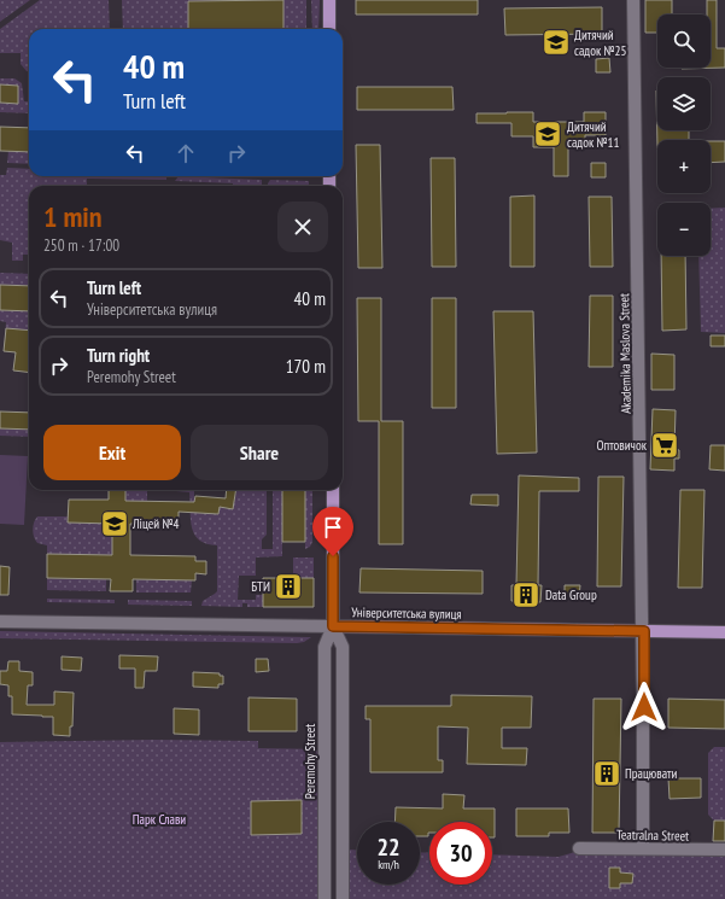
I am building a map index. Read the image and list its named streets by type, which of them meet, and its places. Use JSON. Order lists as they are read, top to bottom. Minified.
{"streets":{"main road":["Університетська вулиця","Peremohy Street"],"street":["Akademika Maslova Street","Teatralna Street"]},"crossings":[["Akademika Maslova Street","Університетська вулиця"],["Akademika Maslova Street","Teatralna Street"],["Університетська вулиця","Peremohy Street"]],"parks":["Парк Слави"],"places":{"school or university":["Дитячий садок №25","Дитячий садок №11","Ліцей №4"],"supermarket":["Оптовичок"],"building":["БТИ","Data Group","Працювати"]},"page":{"map_buttons":["+","−"],"turn":["40 m","Turn left"],"heading":["1 min","250 m · 17:00"],"list":[{"name":"Turn left","note":"Університетська вулиця","value":"40 m"},{"name":"Turn right","note":"Peremohy Street","value":"170 m"}],"buttons":["Exit","Share"],"speed":"22 km/h","limit":"30"}}
